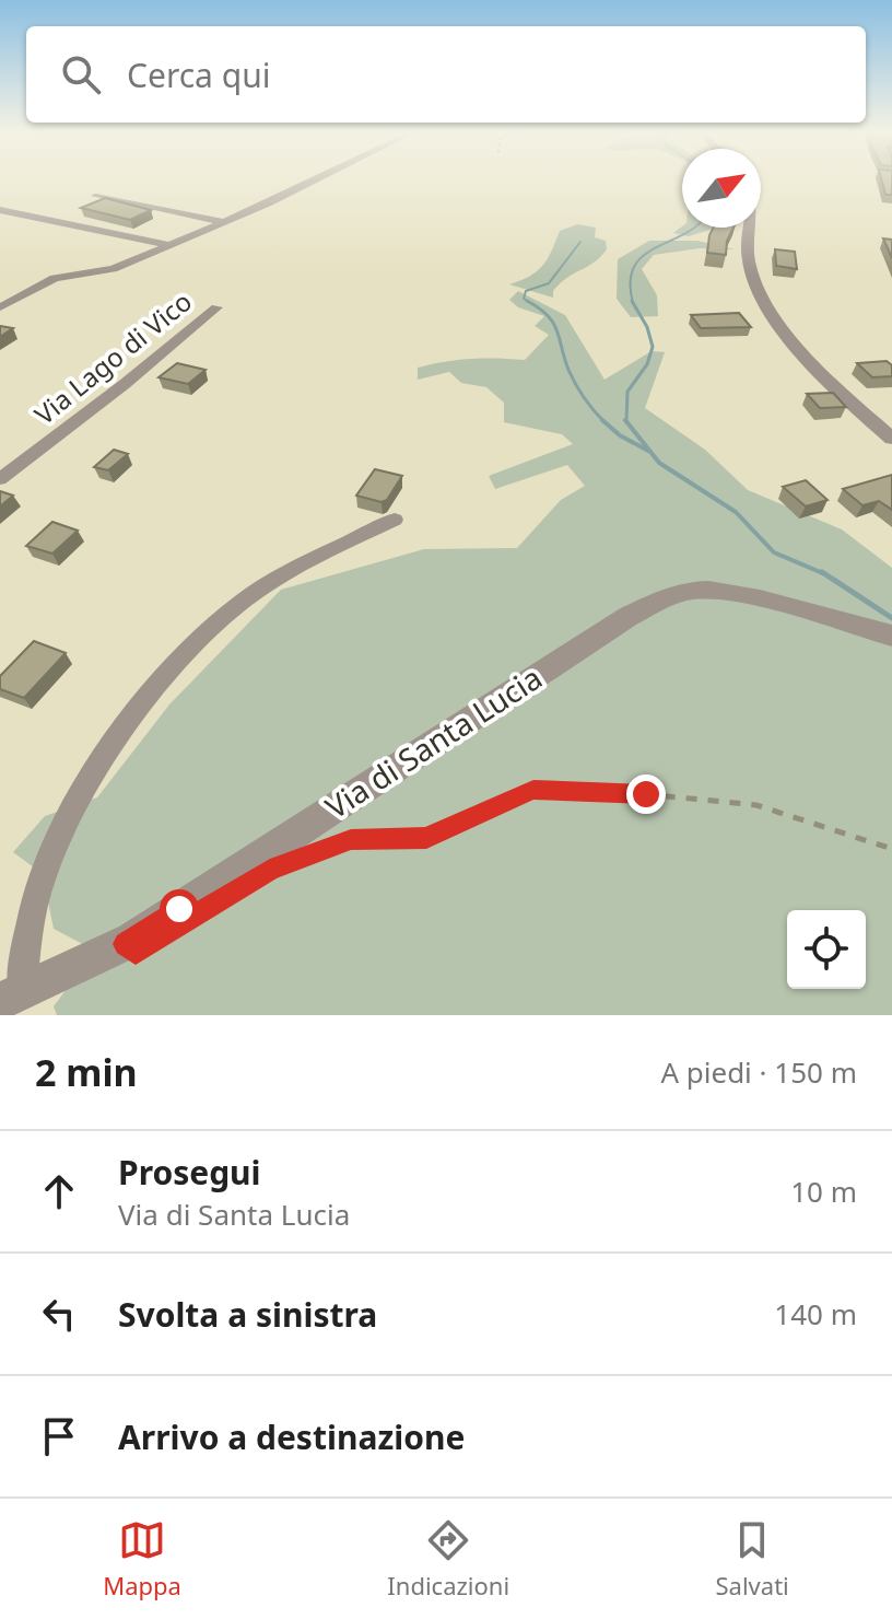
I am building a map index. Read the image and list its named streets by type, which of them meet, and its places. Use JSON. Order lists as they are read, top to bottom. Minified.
{"streets":{"street":["Via Lago di Vico","Via di Santa Lucia"]},"north":"top right","page":{"search":"Cerca qui","heading":["2 min","A piedi · 150 m"],"list":[["Prosegui","Via di Santa Lucia","10 m"],["Svolta a sinistra","140 m"],"Arrivo a destinazione"],"nav":["Mappa","Indicazioni","Salvati"]}}
